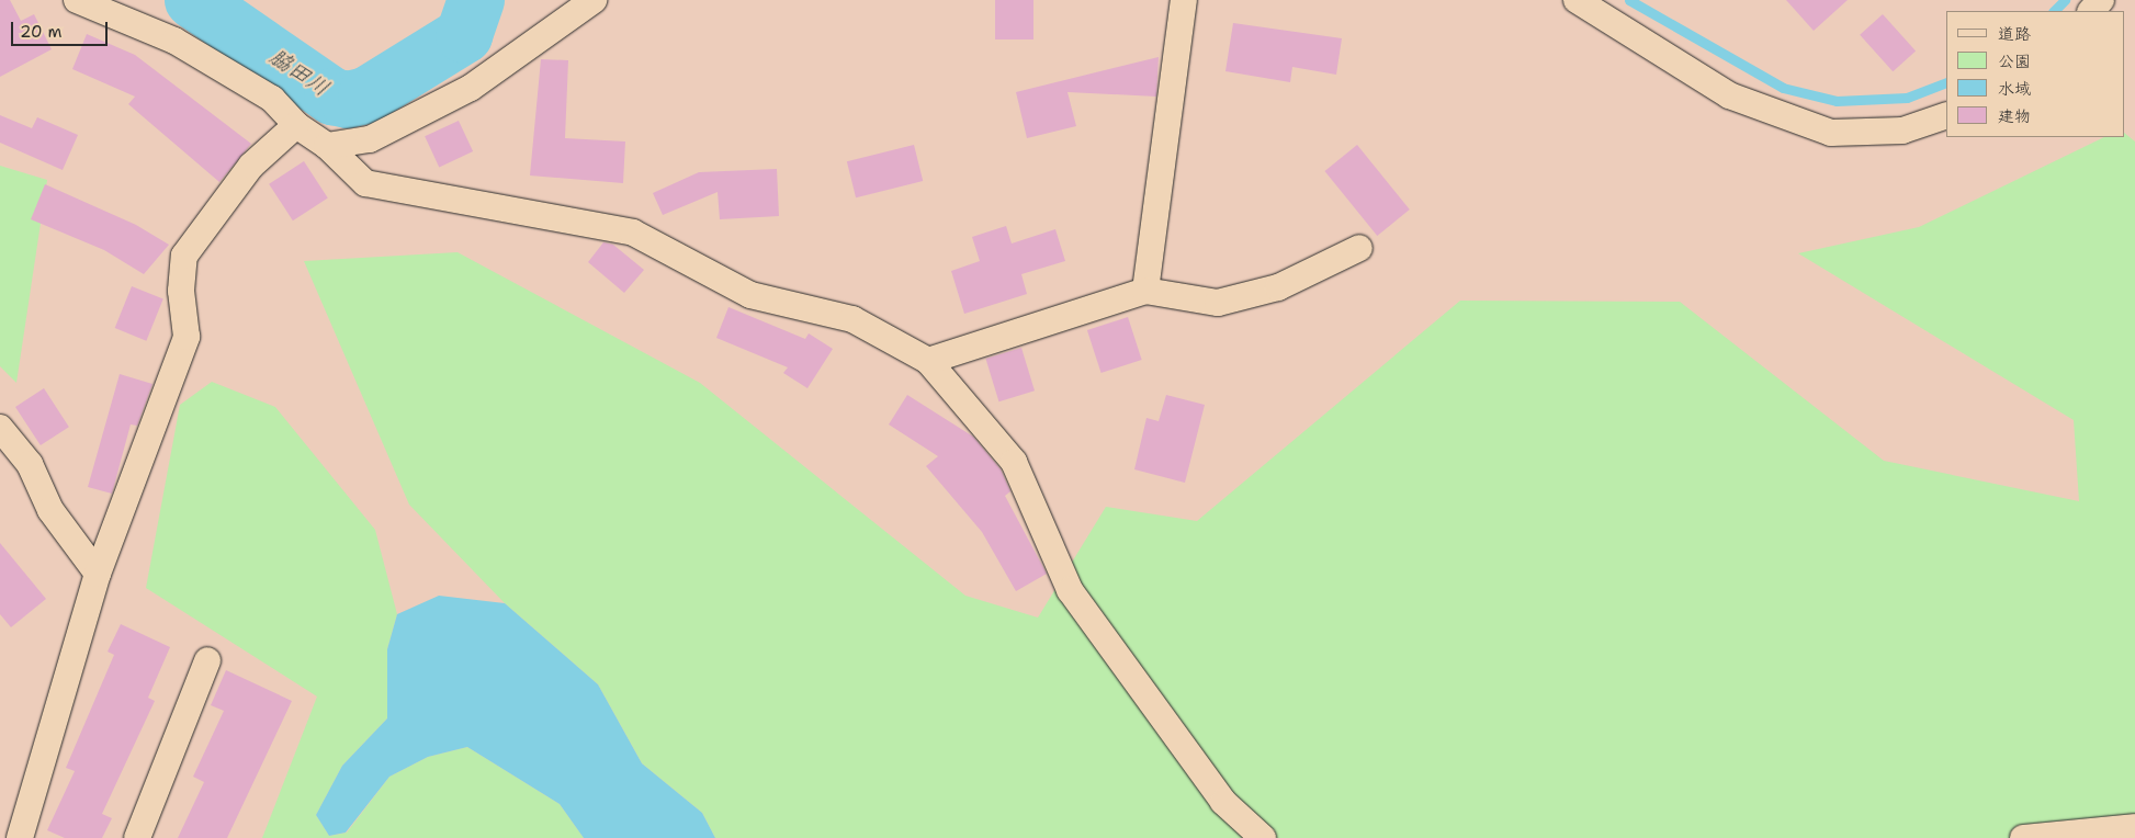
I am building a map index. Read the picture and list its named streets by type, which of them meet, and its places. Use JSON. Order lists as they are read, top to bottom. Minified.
{"water":["脇田川"],"legend":["道路","公園","水域","建物"],"scale_bar":"20 m"}
